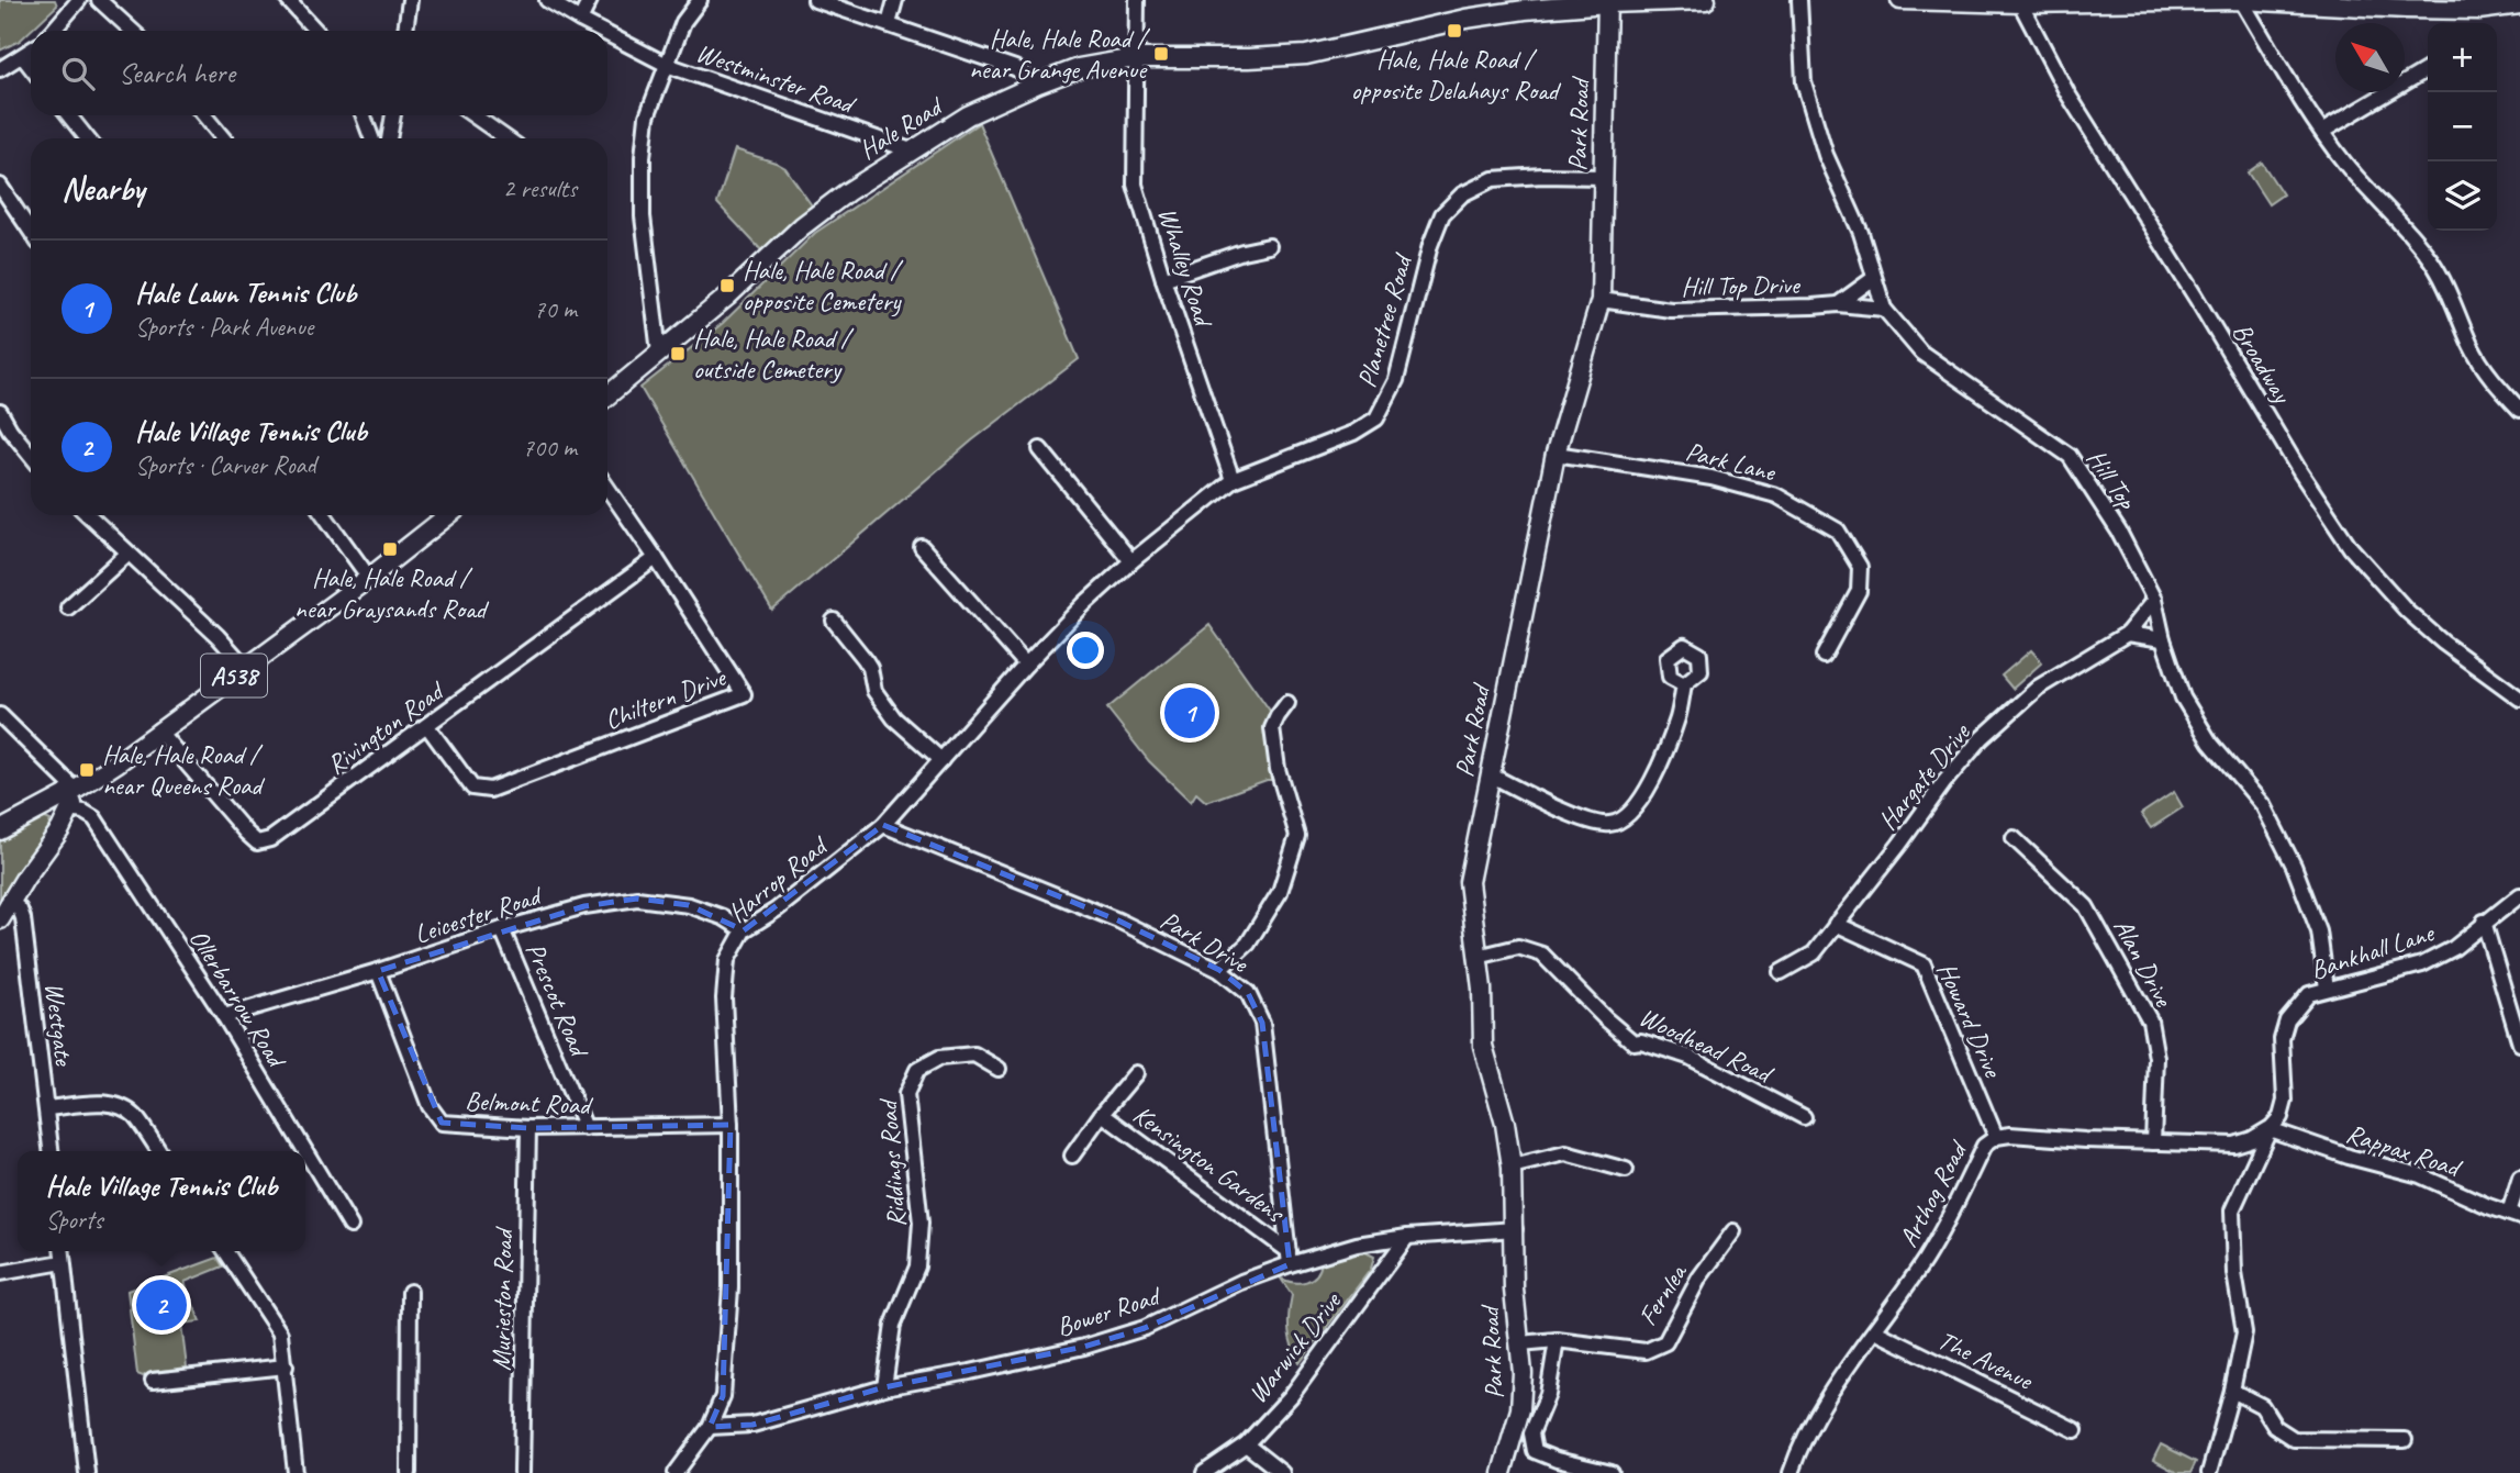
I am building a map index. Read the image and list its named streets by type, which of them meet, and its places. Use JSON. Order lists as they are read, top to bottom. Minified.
{"streets":{"main road":["Park Road","Hale Road","A538"],"street":["Westminster Road","Whalley Road","Hill Top Drive","Planetree Road","Broadway","Park Lane","Hill Top","Chiltern Drive","Rivington Road","Hargate Drive","Harrop Road","Leicester Road","Park Drive","Bankhall Lane","Alan Drive","Ollerbarrow Road","Prescot Road","Howard Drive","Westgate","Woodhead Road","Belmont Road","Rappax Road","Kensington Gardens","Riddings Road","Arthog Road","Fernlea","Murieston Road","Bower Road","Warwick Drive","The Avenue"]},"crossings":[["Westminster Road","Hale Road"],["Park Road","Hale Road"],["Park Road","Hill Top Drive"],["Park Road","Planetree Road"],["Park Road","Park Lane"],["Park Road","Woodhead Road"],["Park Road","Fernlea"],["Park Road","Bower Road"],["Hale Road","Whalley Road"],["Whalley Road","Planetree Road"],["Hill Top Drive","Hill Top"],["Planetree Road","Harrop Road"],["Hill Top","Hargate Drive"],["Hill Top","Bankhall Lane"],["A538","Rivington Road"],["A538","Ollerbarrow Road"],["Chiltern Drive","Rivington Road"],["Hargate Drive","Howard Drive"],["Harrop Road","Leicester Road"],["Harrop Road","Park Drive"],["Harrop Road","Belmont Road"],["Harrop Road","Bower Road"],["Leicester Road","Ollerbarrow Road"],["Leicester Road","Prescot Road"],["Leicester Road","Belmont Road"],["Park Drive","Kensington Gardens"],["Park Drive","Bower Road"],["Bankhall Lane","Rappax Road"],["Bankhall Lane","Arthog Road"],["Alan Drive","Arthog Road"],["Prescot Road","Belmont Road"],["Howard Drive","Arthog Road"],["Belmont Road","Murieston Road"],["Rappax Road","Arthog Road"],["Kensington Gardens","Bower Road"],["Riddings Road","Bower Road"],["Arthog Road","The Avenue"],["Bower Road","Warwick Drive"]],"places":{"transit":["Hale, Hale Road / opposite Delahays Road","Hale, Hale Road / near Grange Avenue","Hale, Hale Road / opposite Cemetery","Hale, Hale Road / outside Cemetery","Hale, Hale Road / near Graysands Road","Hale, Hale Road / near Queens Road"]},"north":"top left","page":{"map_buttons":["+","−"],"search":"Search here","heading":["Nearby","2 results"],"list":[{"mark":"1","name":"Hale Lawn Tennis Club","note":"Sports · Park Avenue","value":"70 m"},{"mark":"2","name":"Hale Village Tennis Club","note":"Sports · Carver Road","value":"700 m"}],"pins":["1","2"],"popup":["Hale Village Tennis Club","Sports"]}}
